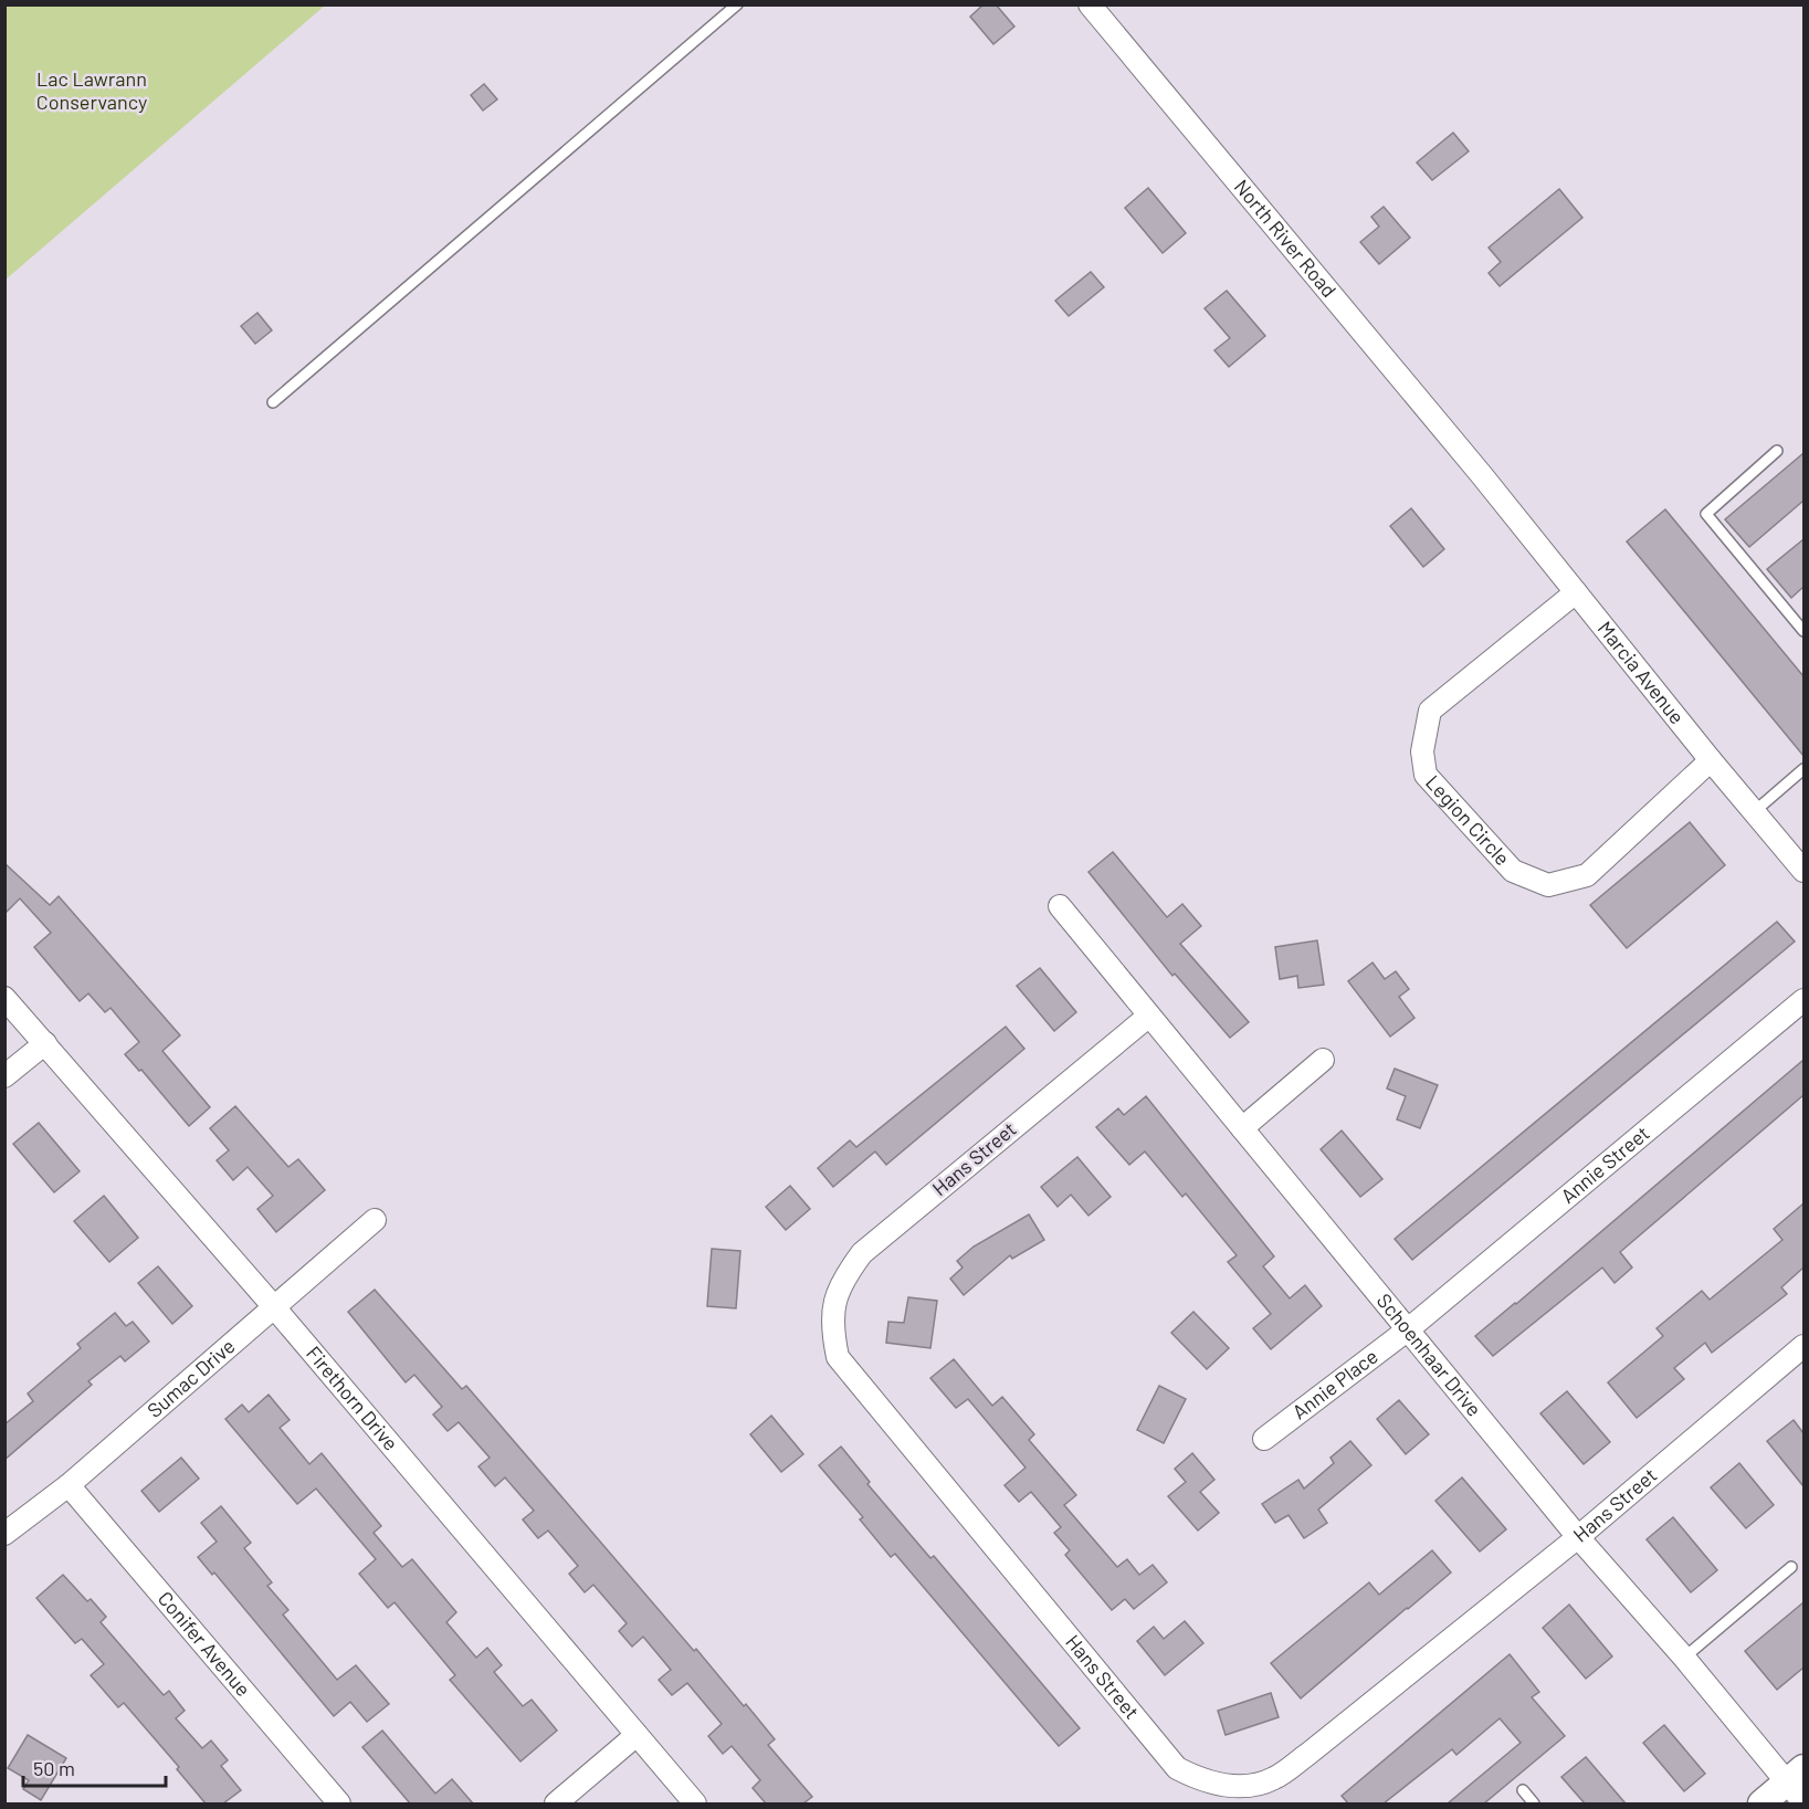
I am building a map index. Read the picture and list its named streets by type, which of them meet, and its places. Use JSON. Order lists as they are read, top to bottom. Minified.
{"streets":{"street":["North River Road","Marcia Avenue","Legion Circle","Hans Street","Annie Street","Schoenhaar Drive","Sumac Drive","Annie Place","Firethorn Drive","Conifer Avenue"]},"crossings":[["North River Road","Marcia Avenue"],["Marcia Avenue","Legion Circle"],["Hans Street","Schoenhaar Drive"],["Annie Street","Schoenhaar Drive"],["Annie Street","Annie Place"],["Schoenhaar Drive","Annie Place"],["Sumac Drive","Firethorn Drive"],["Sumac Drive","Conifer Avenue"]],"parks":["Lac Lawrann Conservancy"],"scale_bar":"50 m"}
